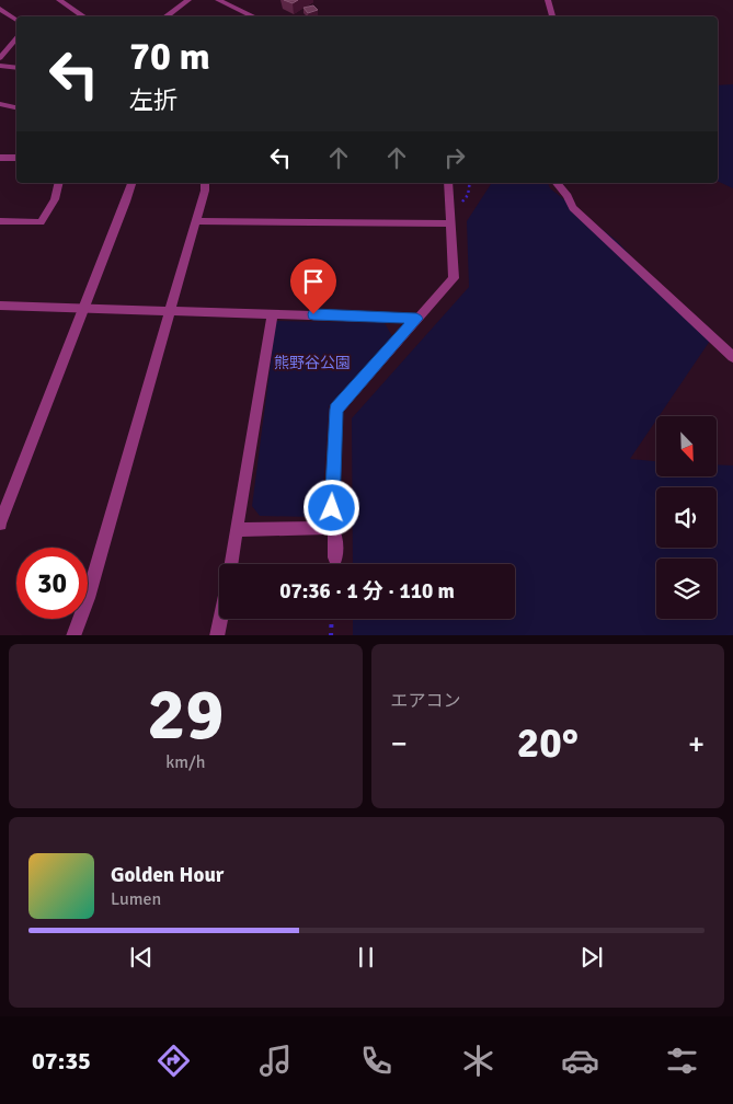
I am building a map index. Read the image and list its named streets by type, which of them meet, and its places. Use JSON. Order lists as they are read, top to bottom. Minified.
{"parks":["熊野谷公園"],"north":"bottom right","page":{"turn":["70 m","左折"],"limit":"30","trip":"07:36 · 1 分 · 110 m","tile":[["29","km/h"],"エアコン"],"heat":["−","20°","+"],"song":["Golden Hour","Lumen"],"tabs":"07:35"}}
